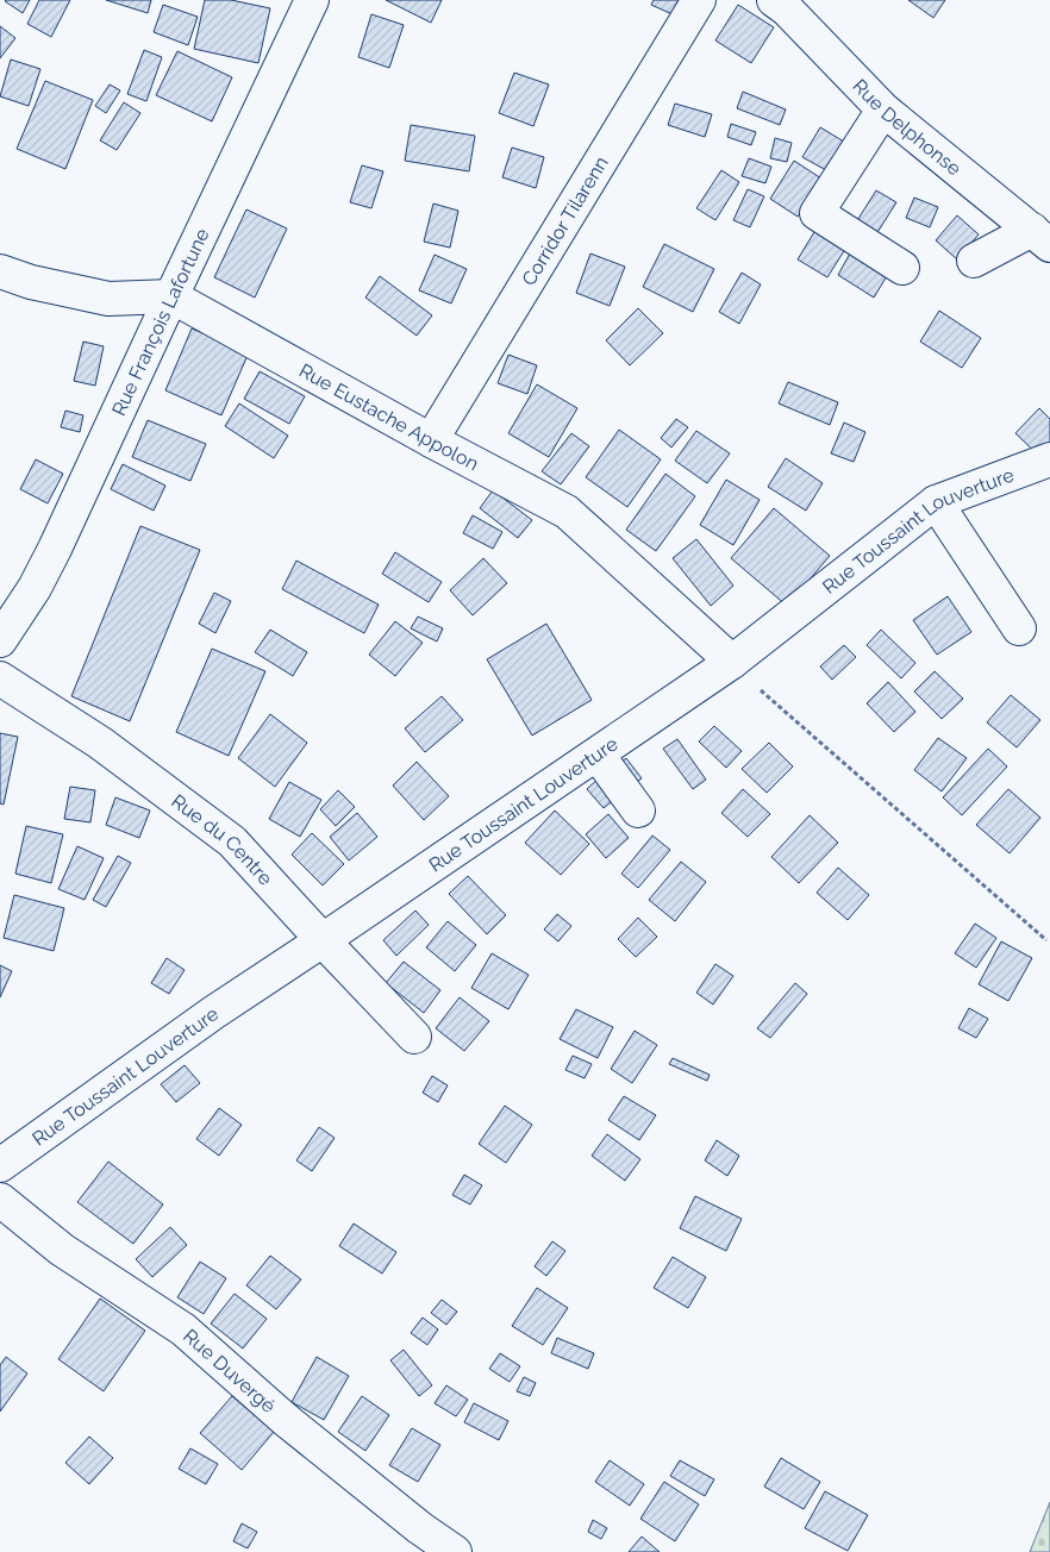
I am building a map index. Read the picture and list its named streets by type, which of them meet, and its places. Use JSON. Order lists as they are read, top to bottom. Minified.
{"streets":{"street":["Rue Delphonse","Corridor Tilarenn","Rue François Lafortune","Rue Eustache Appolon","Rue Toussaint Louverture","Rue du Centre","Rue Duvergé"]},"crossings":[["Corridor Tilarenn","Rue Eustache Appolon"],["Rue François Lafortune","Rue Eustache Appolon"],["Rue Eustache Appolon","Rue Toussaint Louverture"],["Rue Toussaint Louverture","Rue du Centre"]]}
